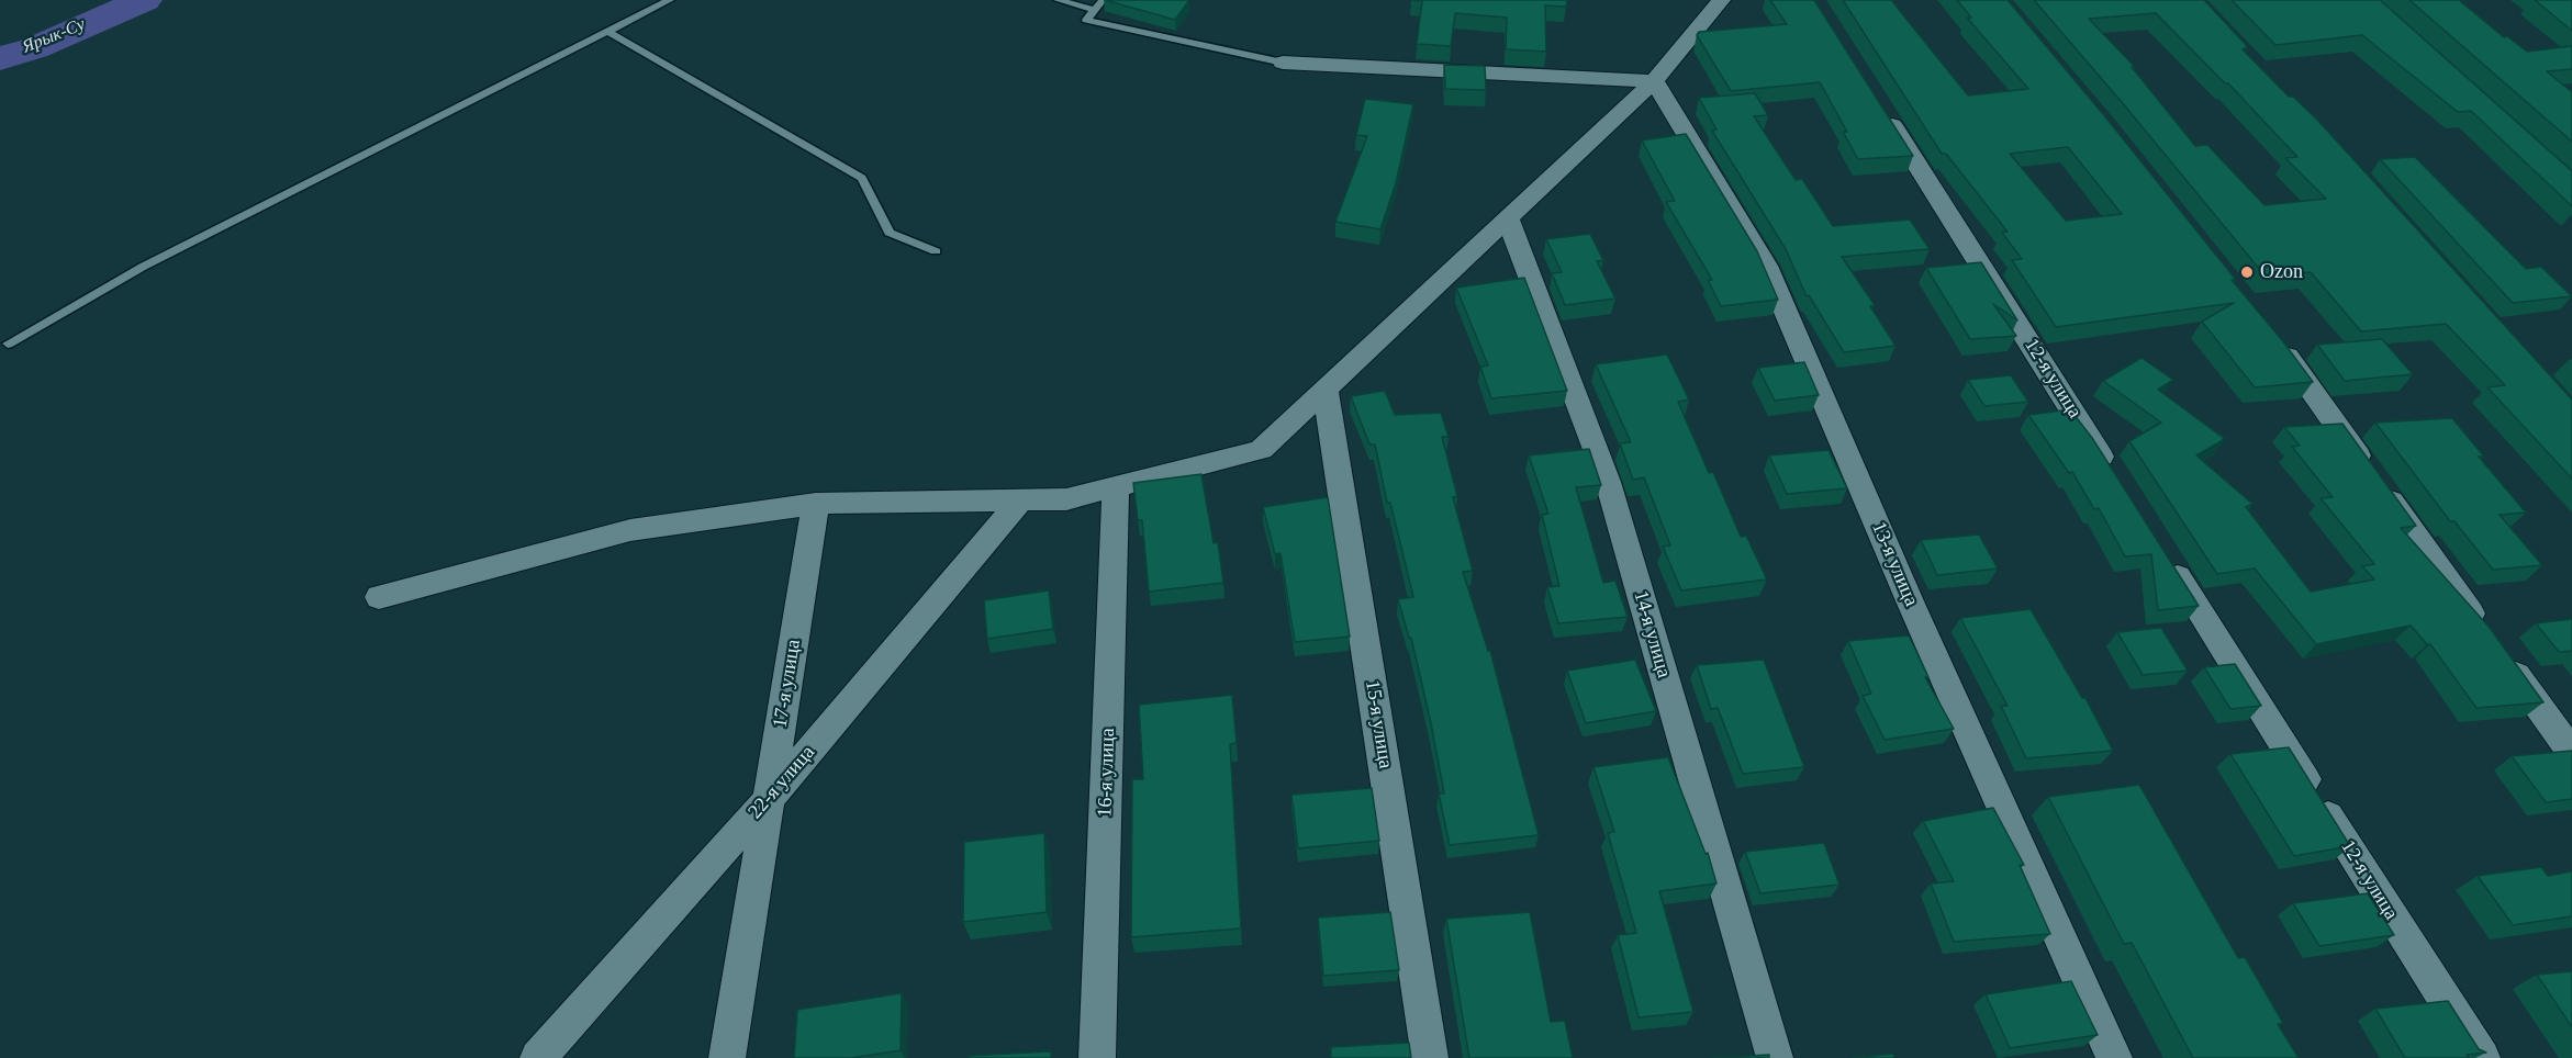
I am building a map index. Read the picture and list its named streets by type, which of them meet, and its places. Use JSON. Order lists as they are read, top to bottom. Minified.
{"streets":{"street":["12-я улица","13-я улица","14-я улица","17-я улица","15-я улица","16-я улица","22-я улица"]},"crossings":[["17-я улица","22-я улица"]],"water":["Ярык-Су"],"places":["Ozon"]}
